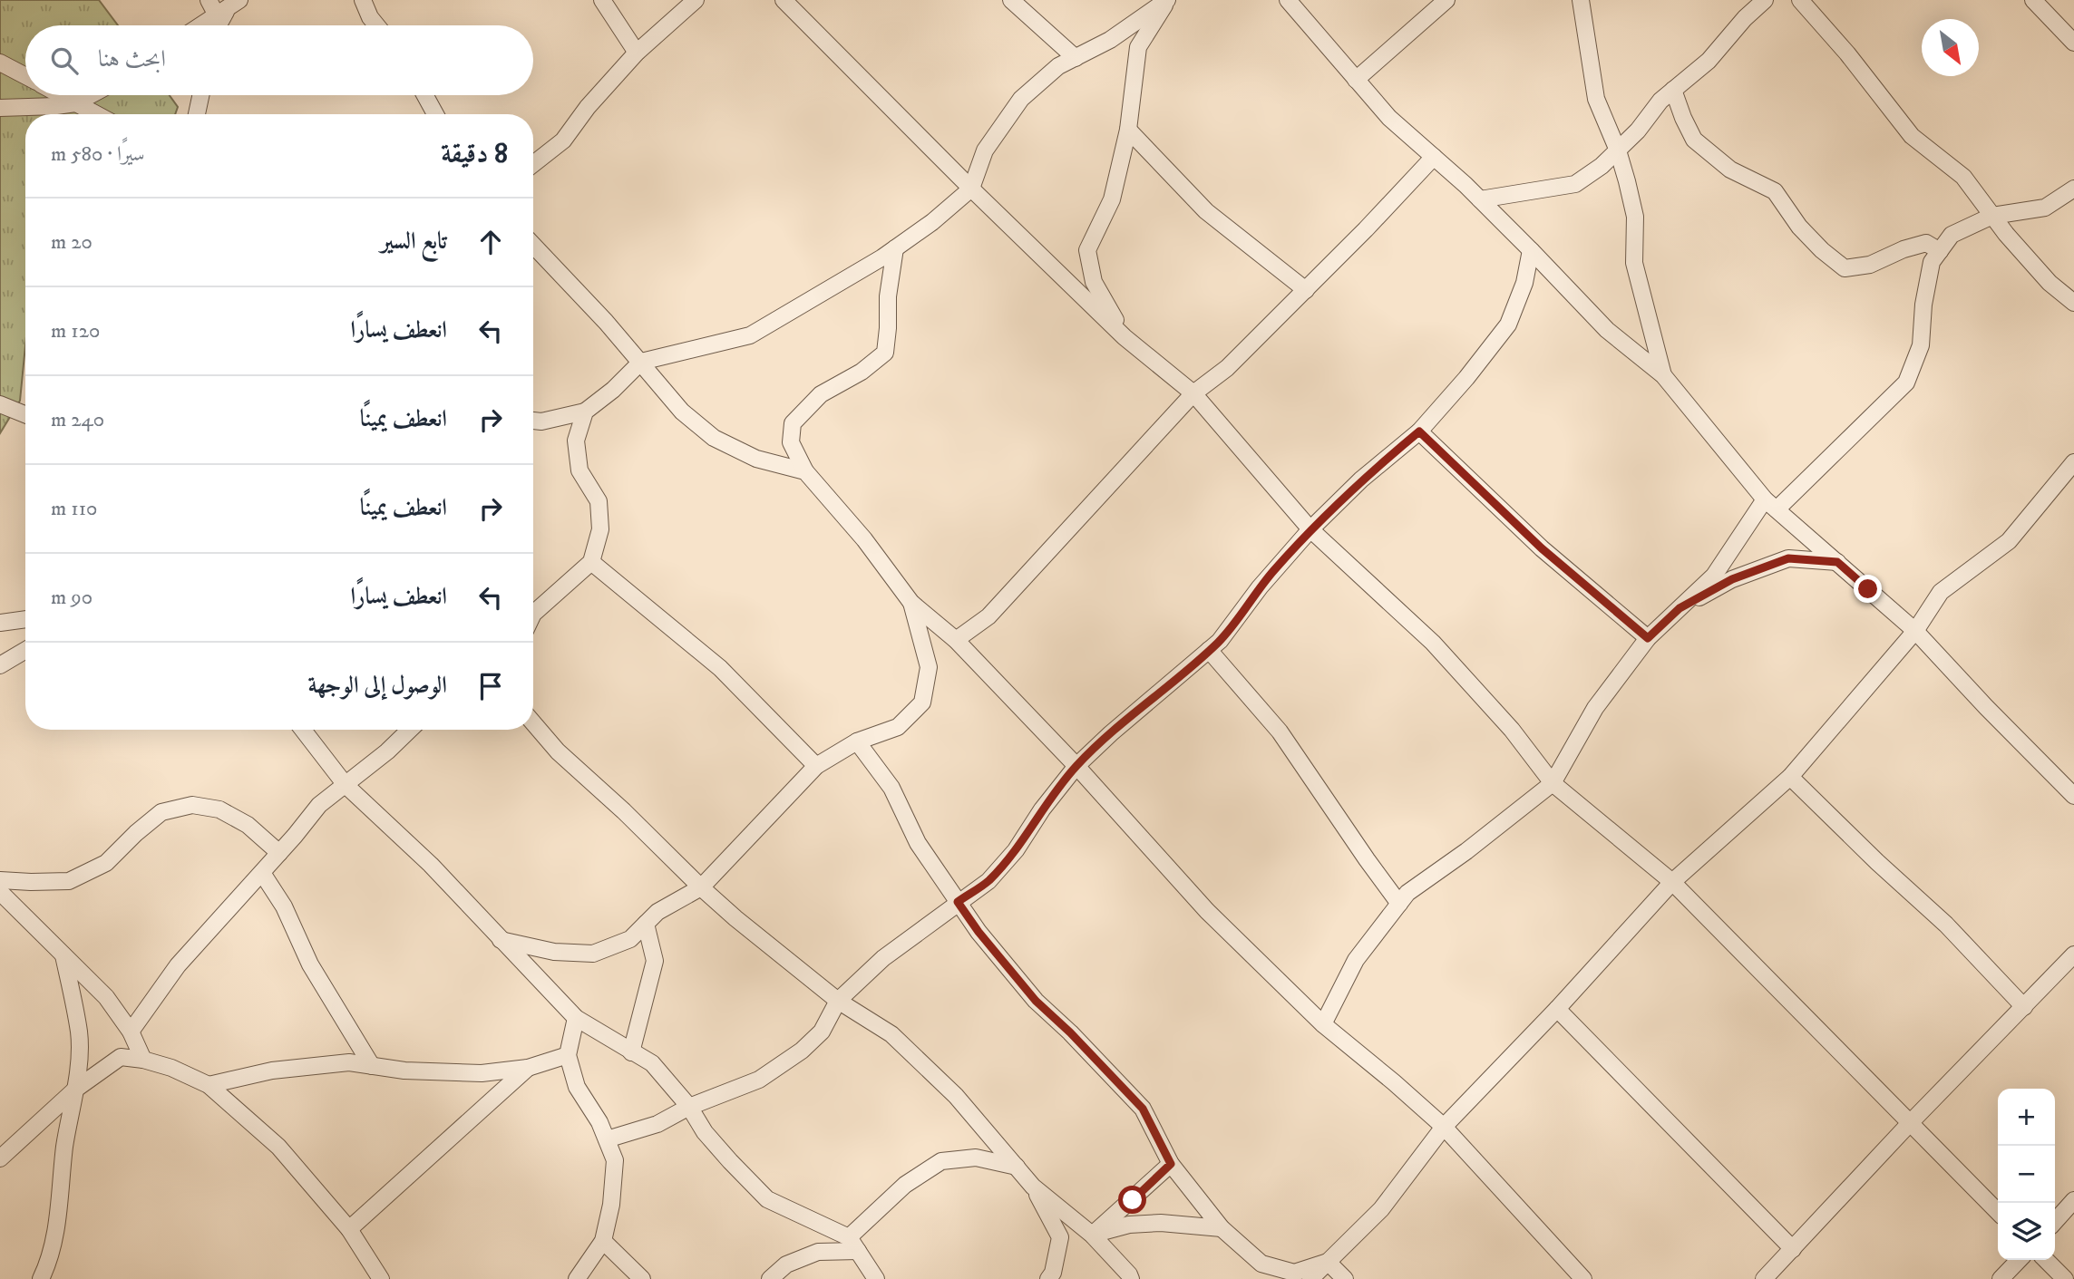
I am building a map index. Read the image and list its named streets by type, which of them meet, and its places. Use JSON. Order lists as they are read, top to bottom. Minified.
{"north":"bottom right","page":{"search":"ابحث هنا","heading":["8 دقيقة","سيرًا · 580 m"],"list":[["تابع السير","20 m"],["انعطف يسارًا","120 m"],["انعطف يمينًا","240 m"],["انعطف يمينًا","110 m"],["انعطف يسارًا","90 m"],"الوصول إلى الوجهة"],"map_buttons":["+","−"]}}
